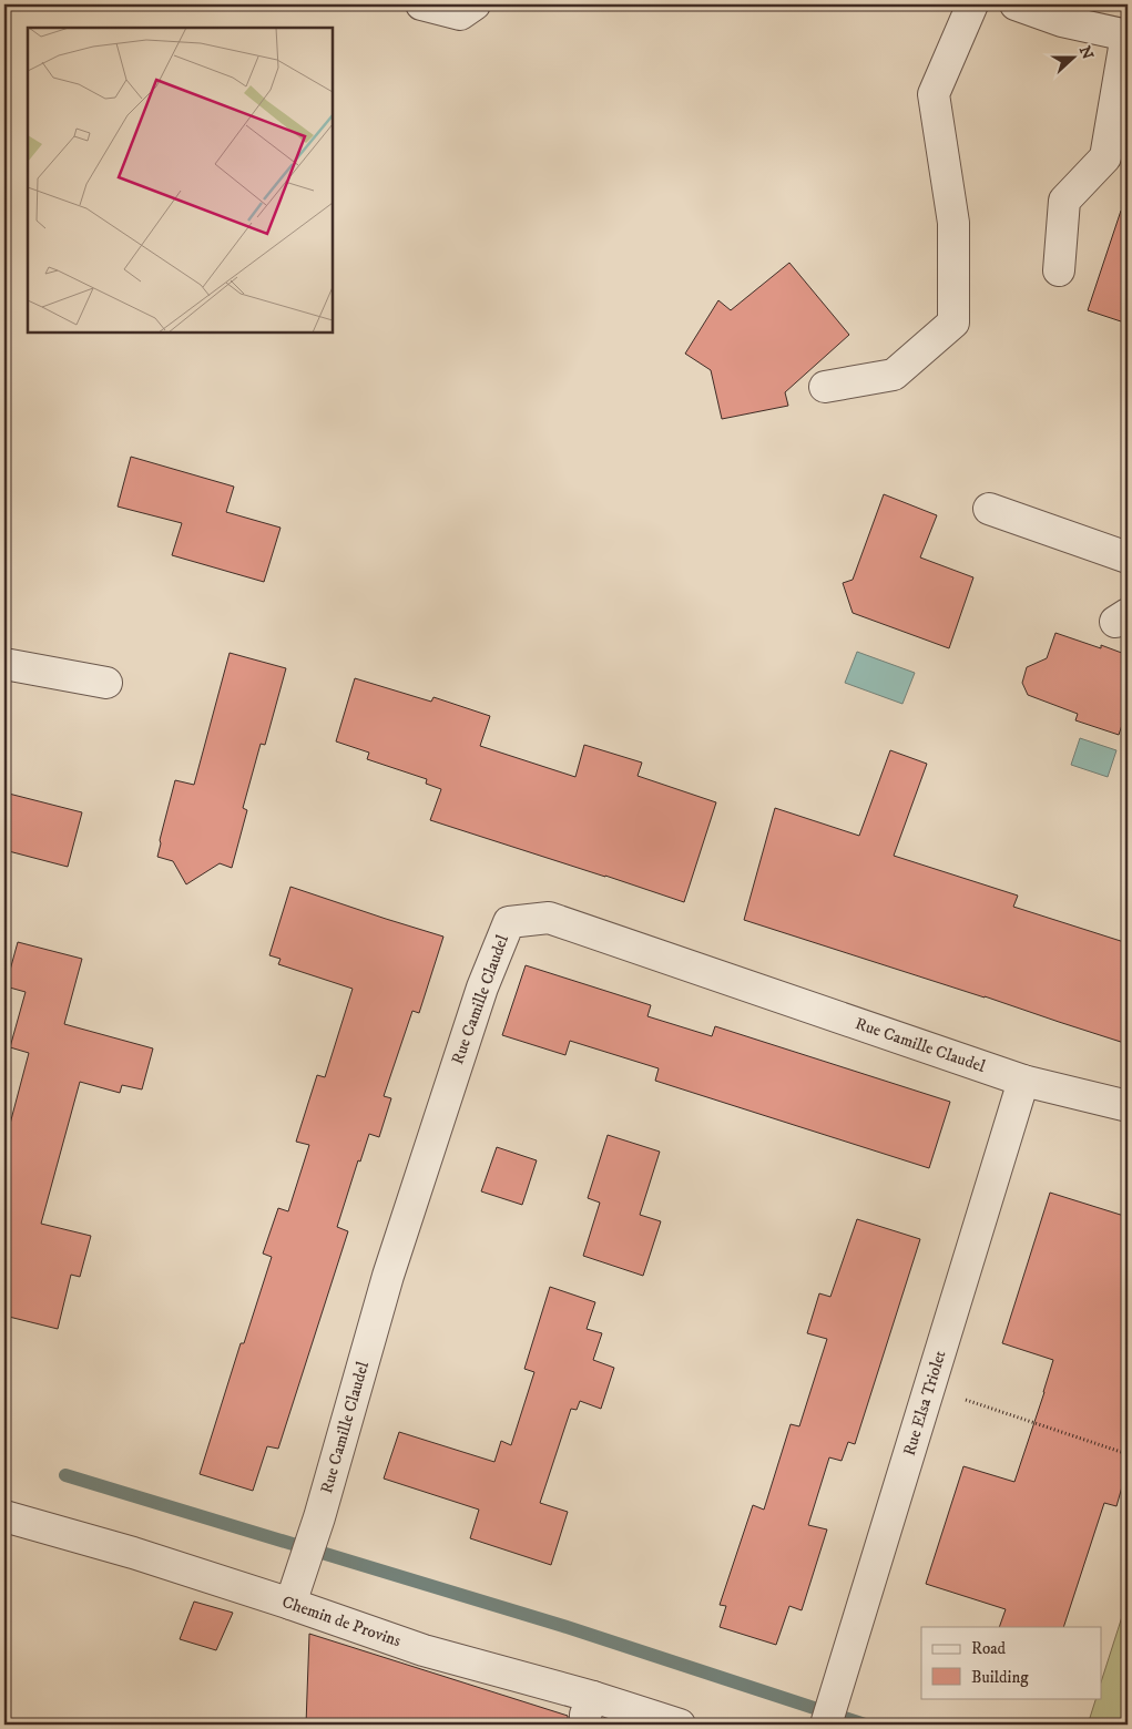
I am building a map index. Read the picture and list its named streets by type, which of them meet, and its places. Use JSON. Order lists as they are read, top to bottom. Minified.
{"streets":{"street":["Rue Camille Claudel","Rue Elsa Triolet","Chemin de Provins"]},"crossings":[["Rue Camille Claudel","Rue Elsa Triolet"],["Rue Camille Claudel","Chemin de Provins"]],"legend":["Road","Building"],"north":"right"}
